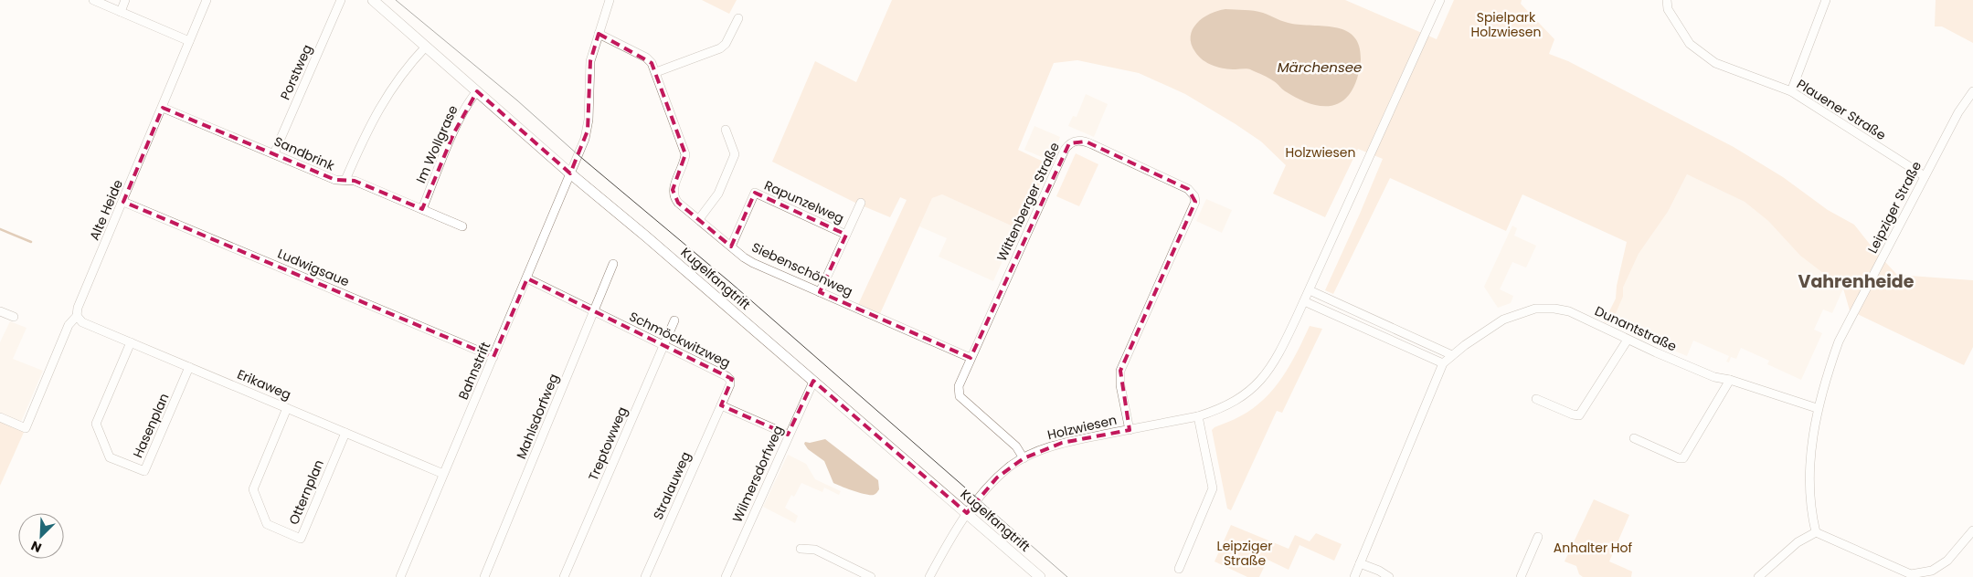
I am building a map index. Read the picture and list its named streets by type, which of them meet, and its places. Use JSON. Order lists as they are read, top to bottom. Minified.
{"streets":{"street":["Porstweg","Plauener Straße","Im Wollgrase","Sandbrink","Rapunzelweg","Wittenberger Straße","Leipziger Straße","Alte Heide","Ludwigsaue","Siebenschönweg","Kugelfangtrift","Dunantstraße","Schmöckwitzweg","Bahnstrift","Erikaweg","Mahlsdorfweg","Hasenplan","Holzwiesen","Treptowweg","Wilmersdorfweg","Stralauweg","Otternplan"]},"crossings":[["Porstweg","Sandbrink"],["Plauener Straße","Leipziger Straße"],["Im Wollgrase","Sandbrink"],["Im Wollgrase","Kugelfangtrift"],["Sandbrink","Alte Heide"],["Rapunzelweg","Siebenschönweg"],["Wittenberger Straße","Siebenschönweg"],["Wittenberger Straße","Holzwiesen"],["Leipziger Straße","Dunantstraße"],["Alte Heide","Ludwigsaue"],["Alte Heide","Erikaweg"],["Ludwigsaue","Bahnstrift"],["Siebenschönweg","Bahnstrift"],["Kugelfangtrift","Bahnstrift"],["Kugelfangtrift","Holzwiesen"],["Kugelfangtrift","Wilmersdorfweg"],["Schmöckwitzweg","Bahnstrift"],["Schmöckwitzweg","Mahlsdorfweg"],["Schmöckwitzweg","Treptowweg"],["Schmöckwitzweg","Stralauweg"],["Bahnstrift","Erikaweg"],["Erikaweg","Hasenplan"],["Erikaweg","Otternplan"]],"districts":["Vahrenheide"],"water":["Märchensee"],"parks":["Spielpark Holzwiesen","Holzwiesen","Leipziger Straße","Anhalter Hof"],"north":"bottom left"}
